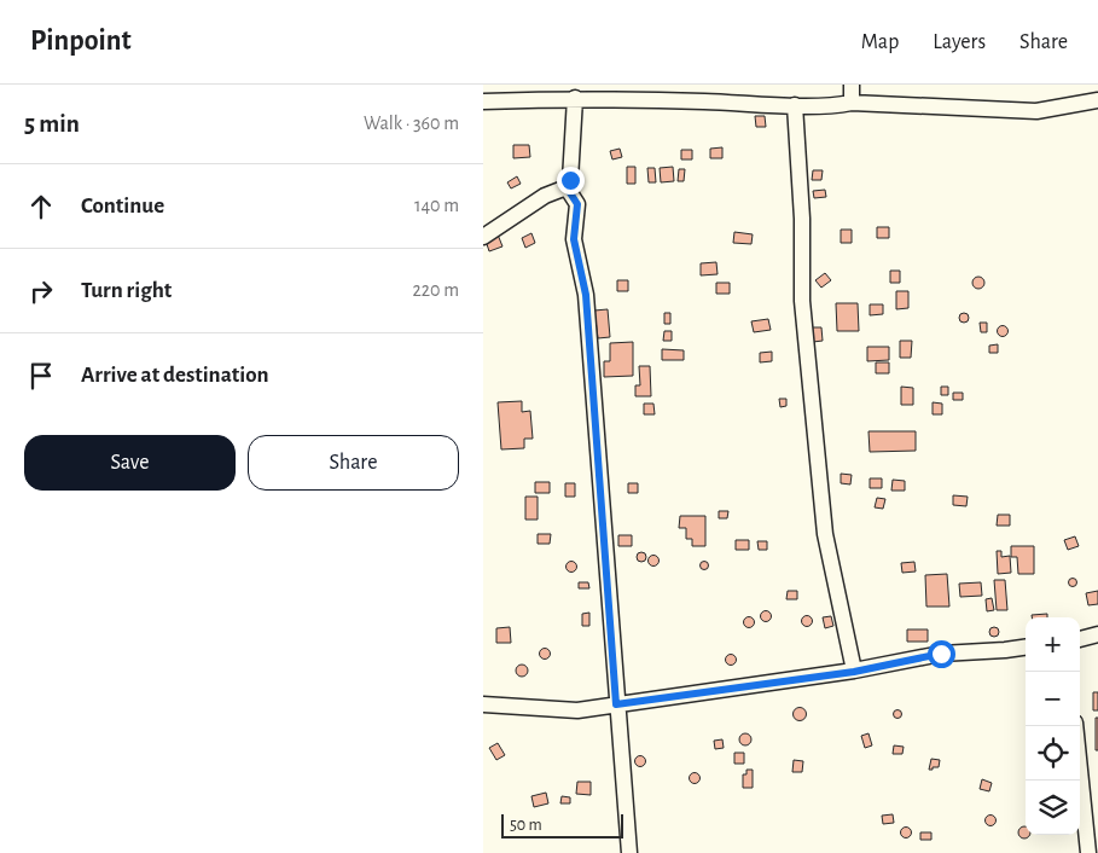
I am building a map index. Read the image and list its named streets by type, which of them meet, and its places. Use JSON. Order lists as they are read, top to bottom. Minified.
{"scale_bar":"50 m","page":{"header":"Pinpoint","nav":["Map","Layers","Share"],"heading":["5 min","Walk · 360 m"],"list":[["Continue","140 m"],["Turn right","220 m"],"Arrive at destination"],"buttons":["Save","Share"],"map_buttons":["+","−"],"scale":"50 m"}}
